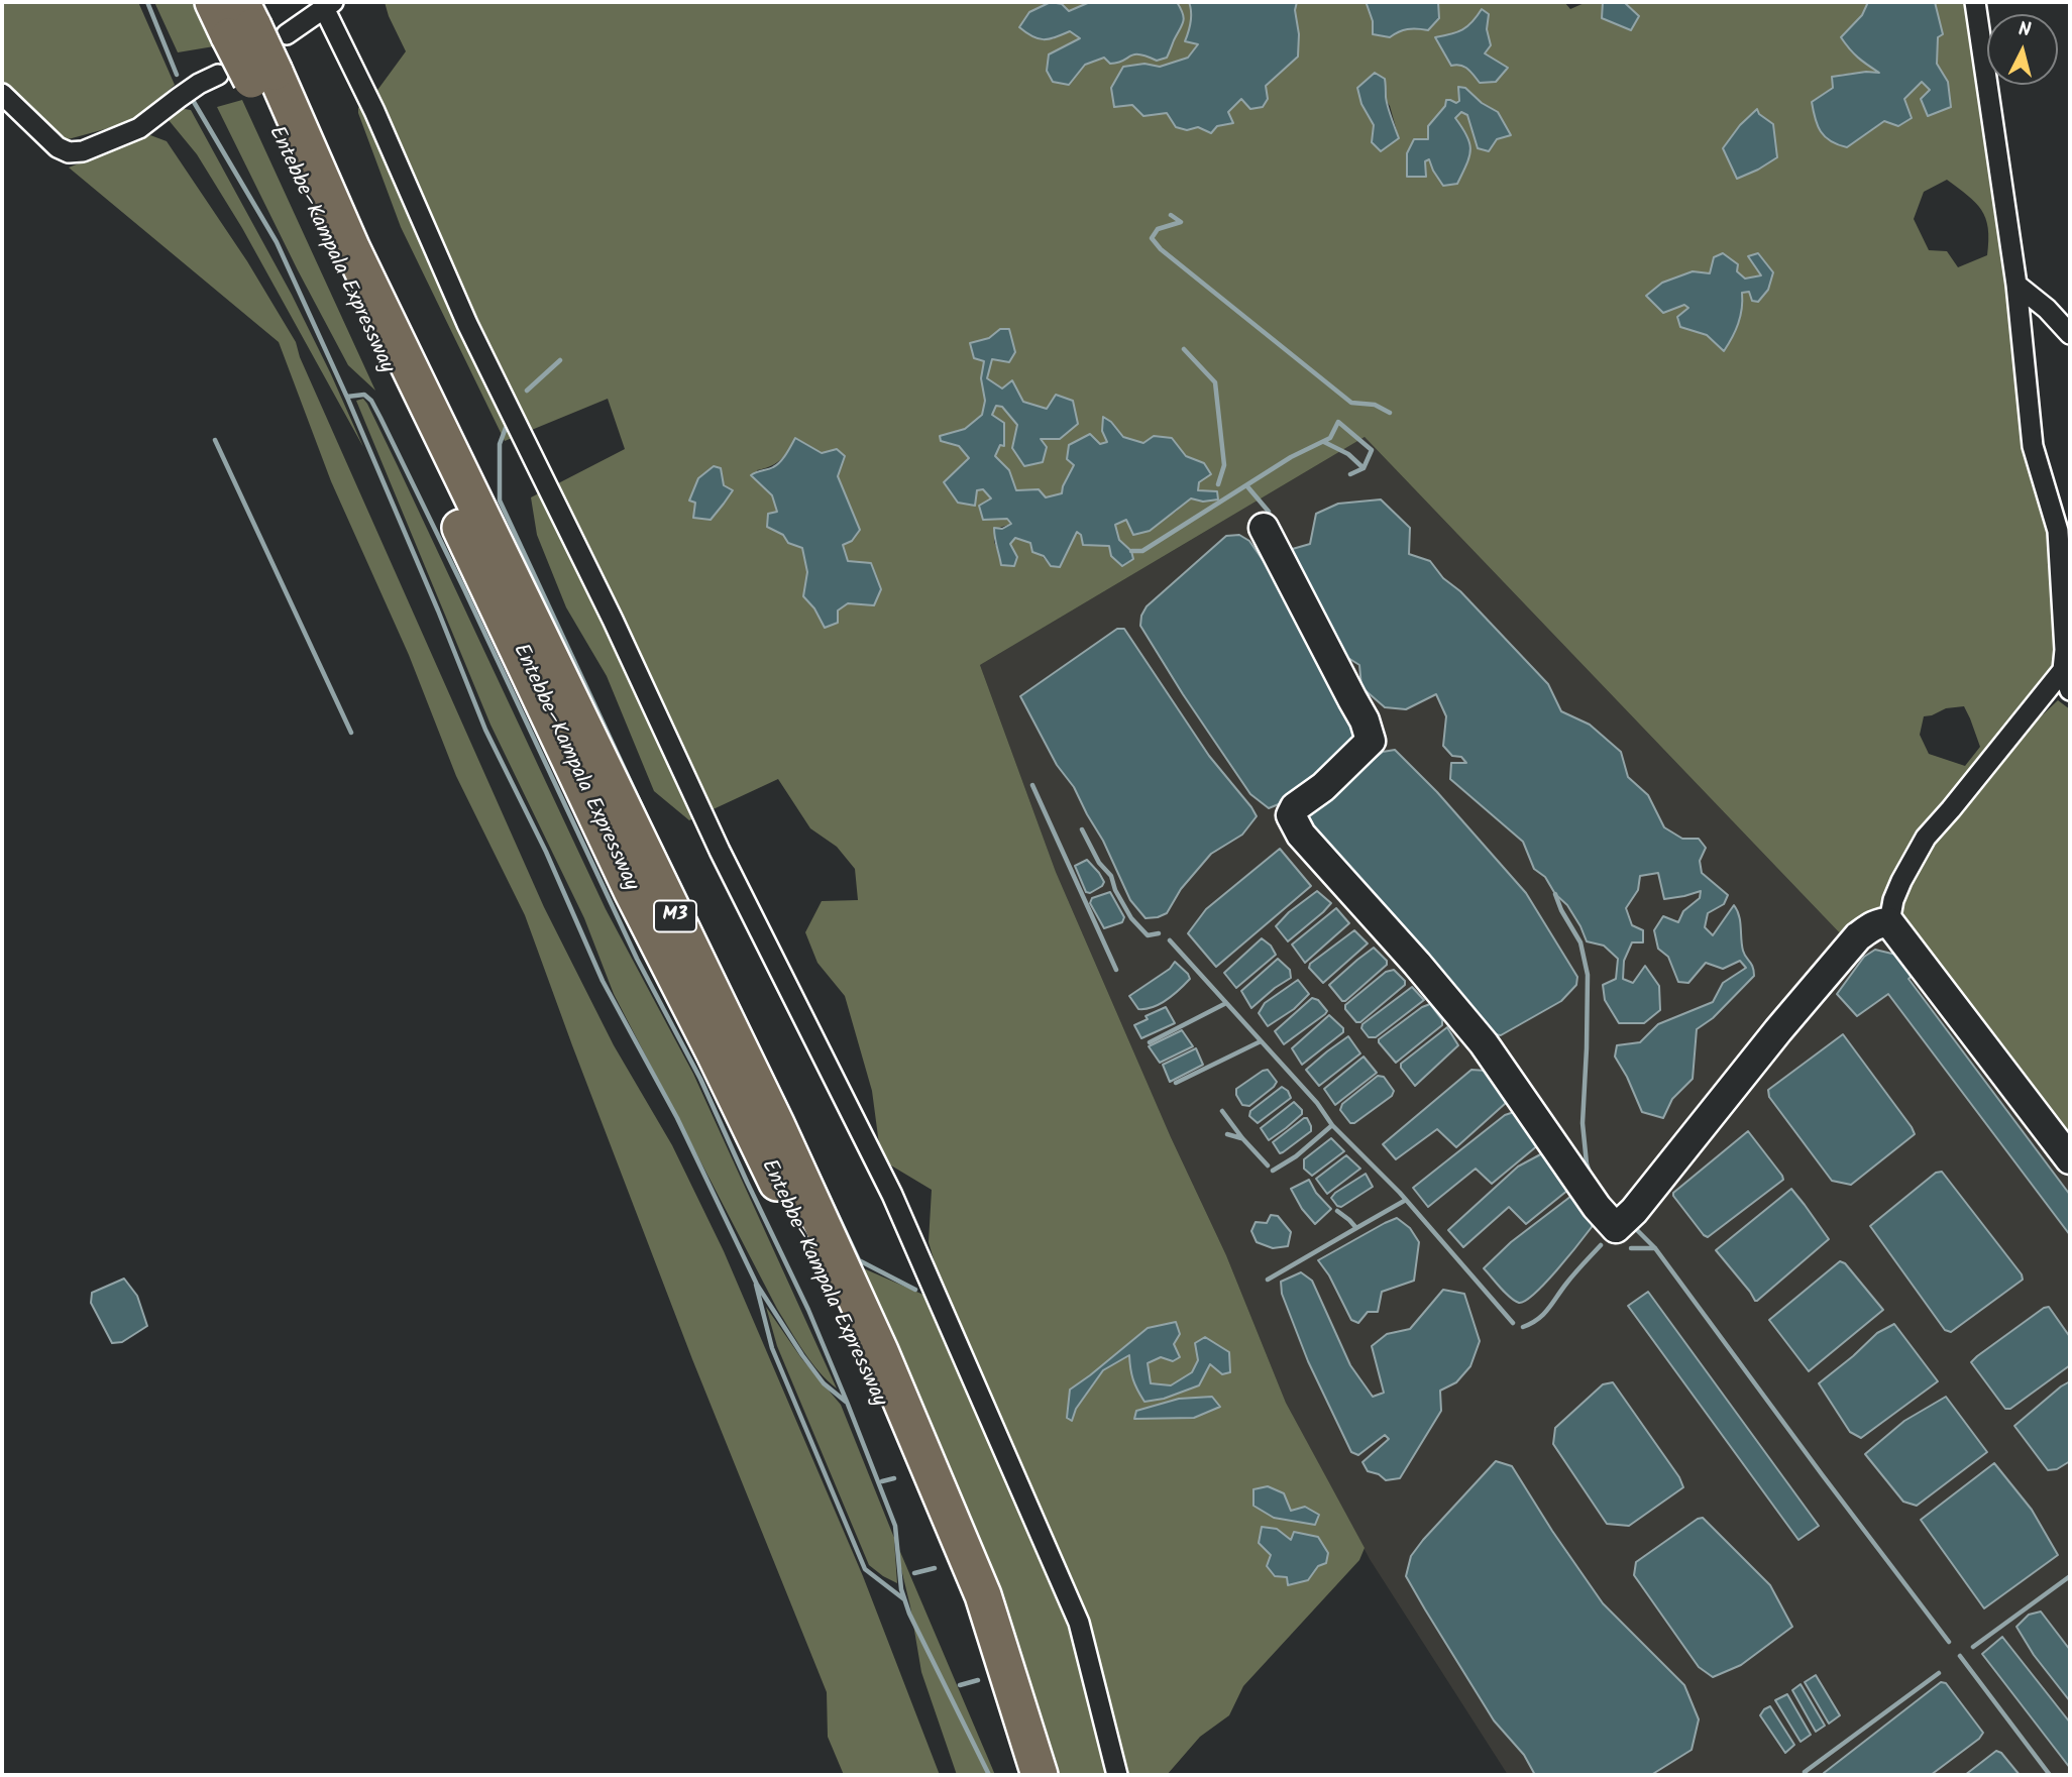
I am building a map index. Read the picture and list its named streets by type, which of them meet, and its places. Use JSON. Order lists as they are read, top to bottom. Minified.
{"streets":{"highway":["Entebbe–Kampala Expressway","M3"]},"crossings":[["Entebbe–Kampala Expressway","M3"]],"north":"top"}
